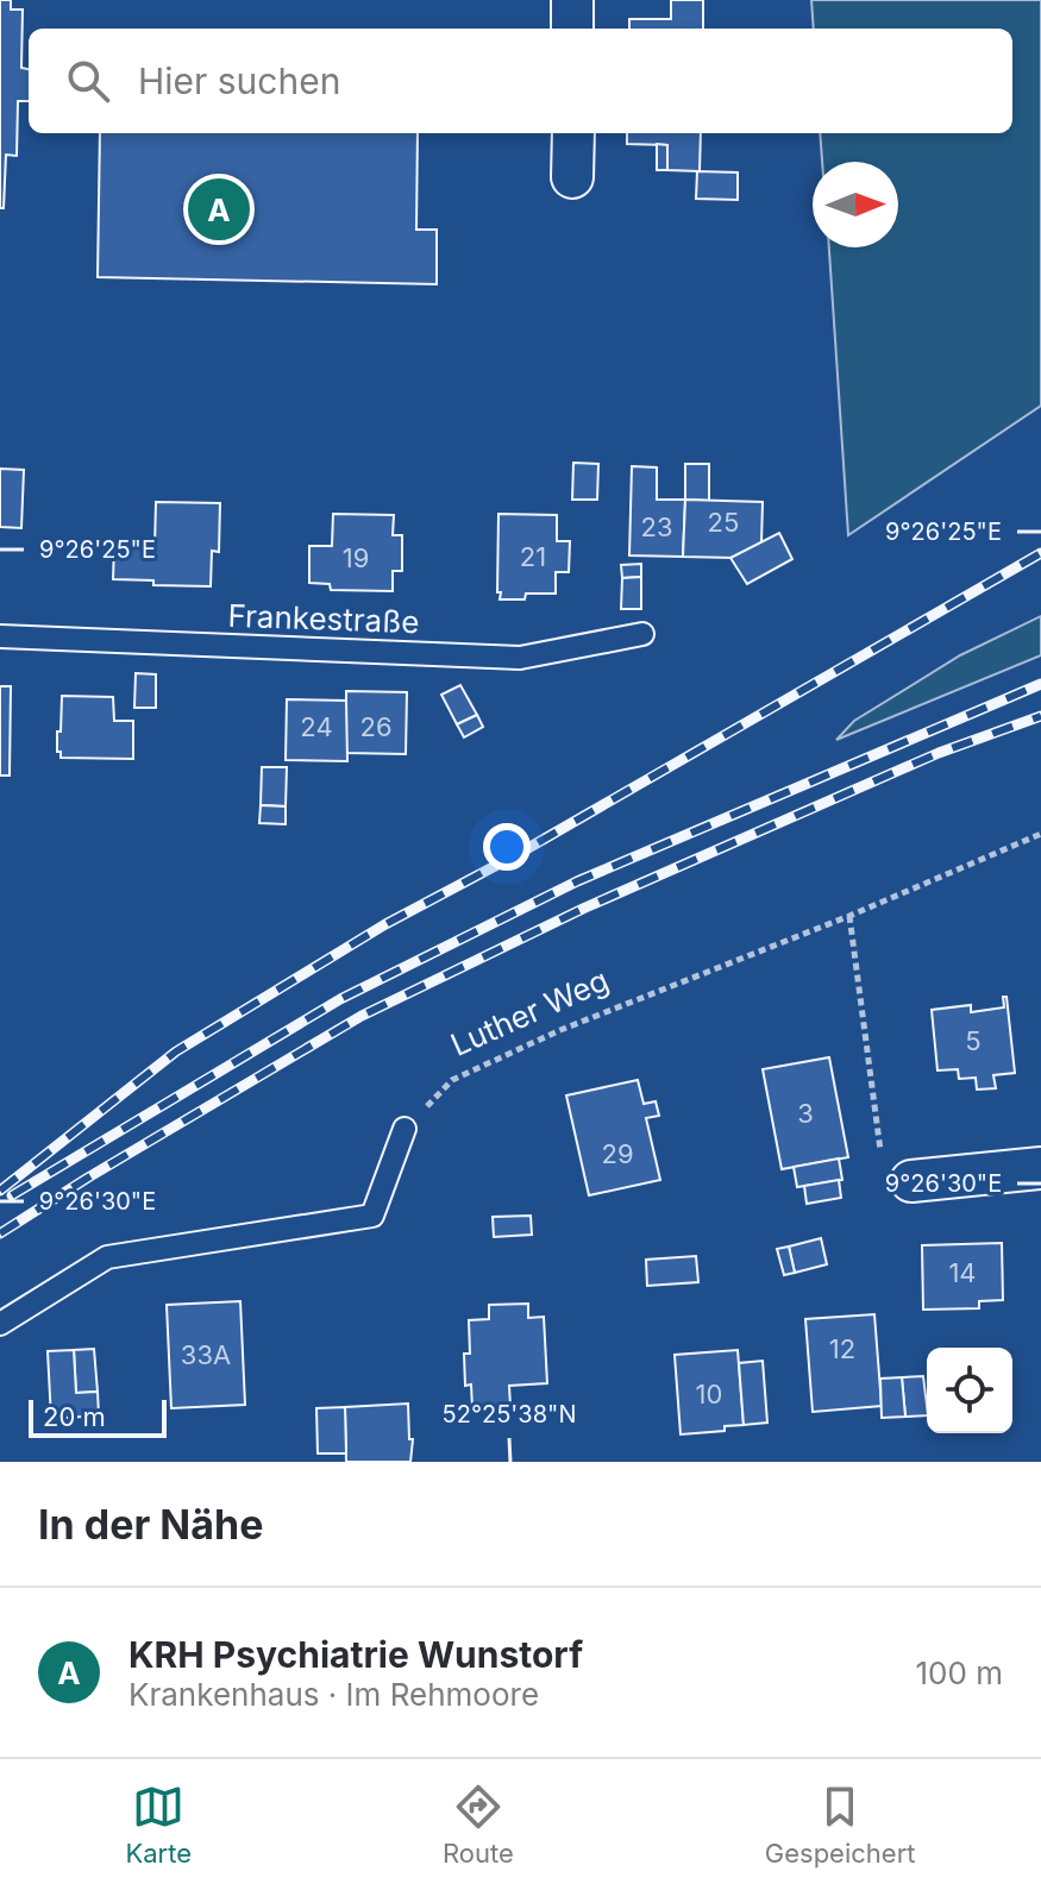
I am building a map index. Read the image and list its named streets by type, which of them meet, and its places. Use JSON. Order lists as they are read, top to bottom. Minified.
{"streets":{"lane":["Frankestraße"],"path":["Luther Weg"]},"house_numbers":["25","23","21","19","24","26","5","3","29","14","12","33A","10"],"scale_bar":"20 m","north":"right","page":{"search":"Hier suchen","pins":"A","scale":"20 m","heading":"In der Nähe","list":[{"mark":"A","name":"KRH Psychiatrie Wunstorf","note":"Krankenhaus · Im Rehmoore","value":"100 m"}],"nav":["Karte","Route","Gespeichert"]},"coordinates":["9°26'25\"E","9°26'30\"E","52°25'38\"N"]}
